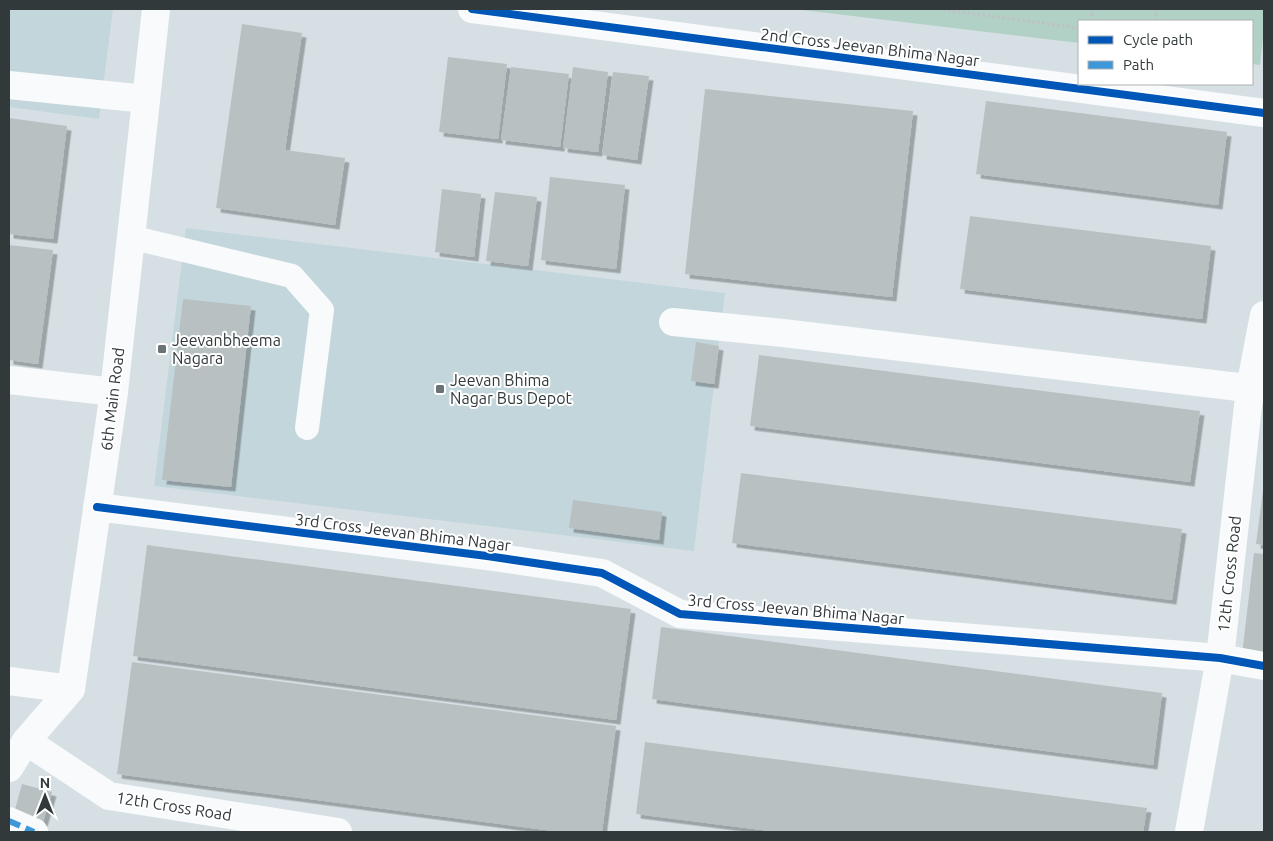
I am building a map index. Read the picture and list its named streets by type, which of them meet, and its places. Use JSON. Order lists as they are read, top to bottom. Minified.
{"streets":{"street":["2nd Cross Jeevan Bhima Nagar","6th Main Road","3rd Cross Jeevan Bhima Nagar","12th Cross Road"]},"crossings":[["6th Main Road","3rd Cross Jeevan Bhima Nagar"],["3rd Cross Jeevan Bhima Nagar","12th Cross Road"]],"places":{"transit":["Jeevanbheema Nagara","Jeevan Bhima Nagar Bus Depot"]},"legend":["Cycle path","Path"],"north":"top"}
